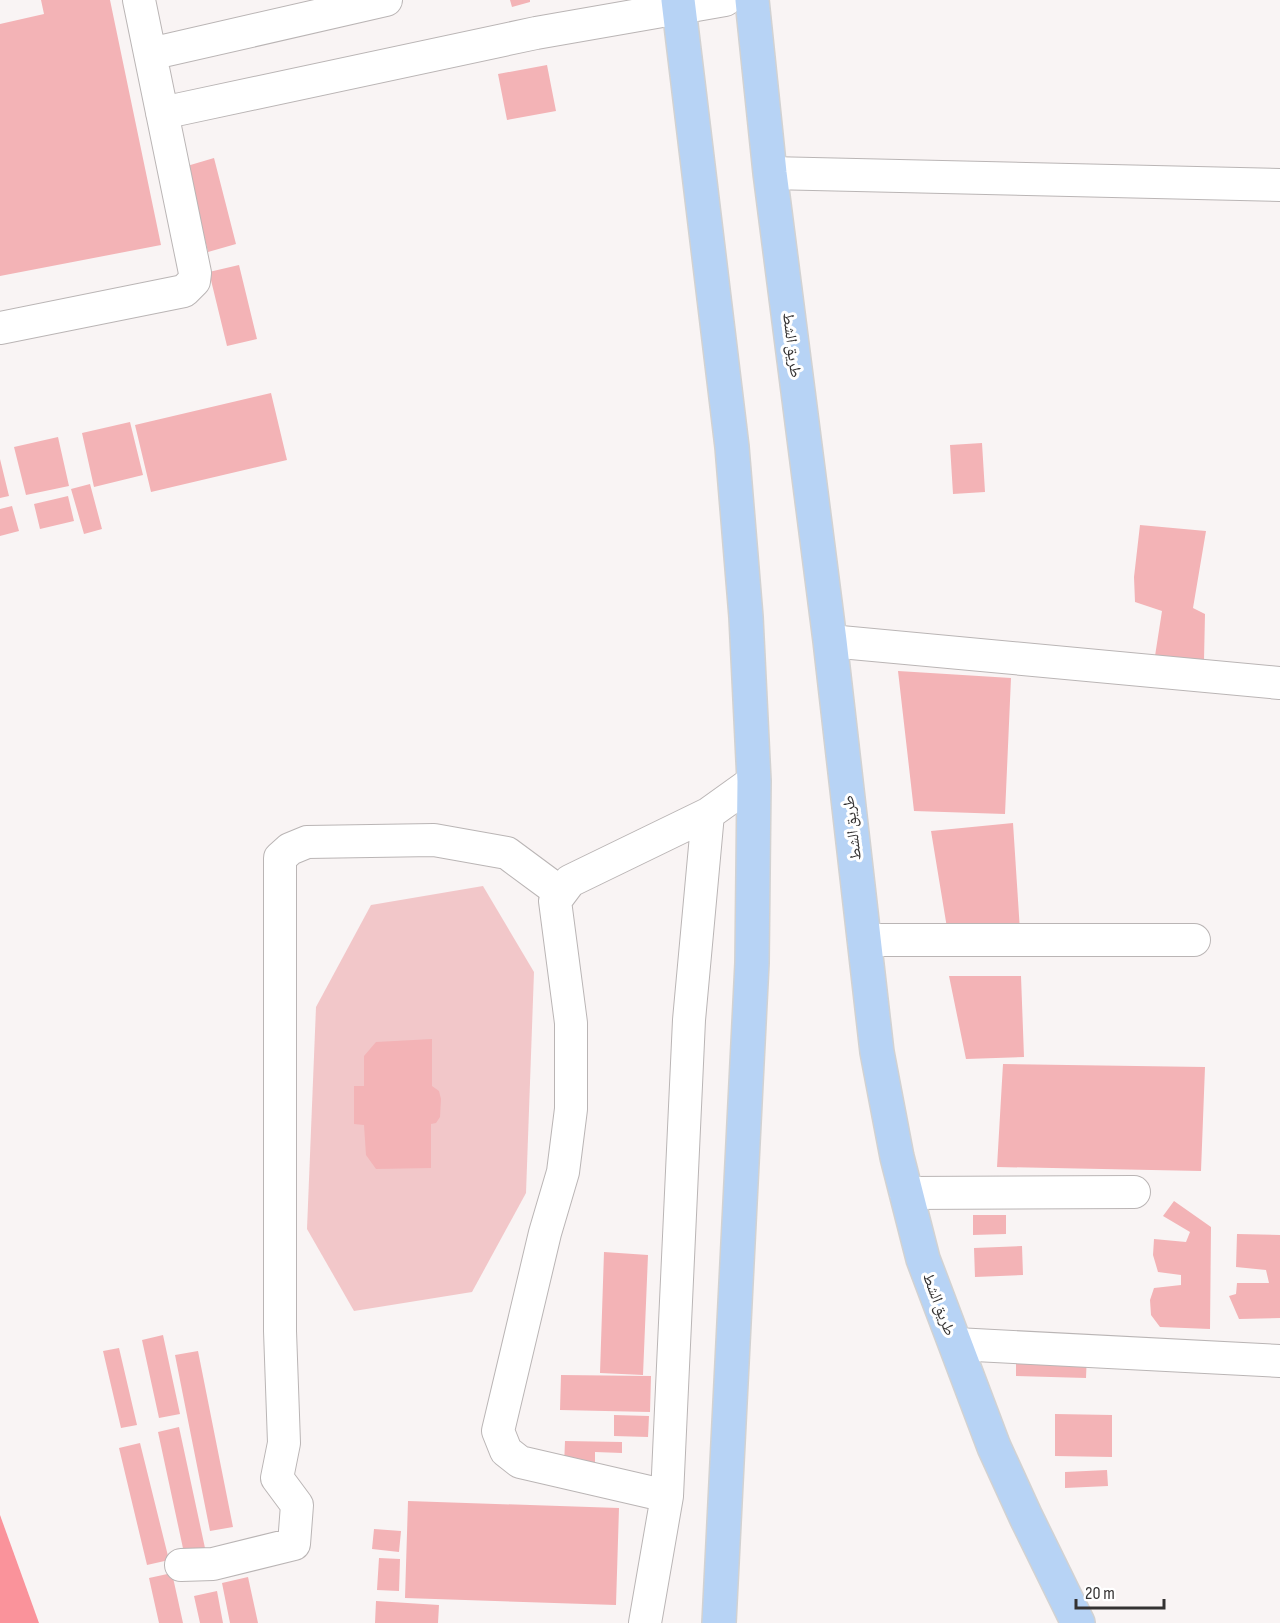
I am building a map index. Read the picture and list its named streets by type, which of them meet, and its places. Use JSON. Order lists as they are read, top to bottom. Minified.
{"streets":{"highway":["طريق الشط"]},"scale_bar":"20 m"}
